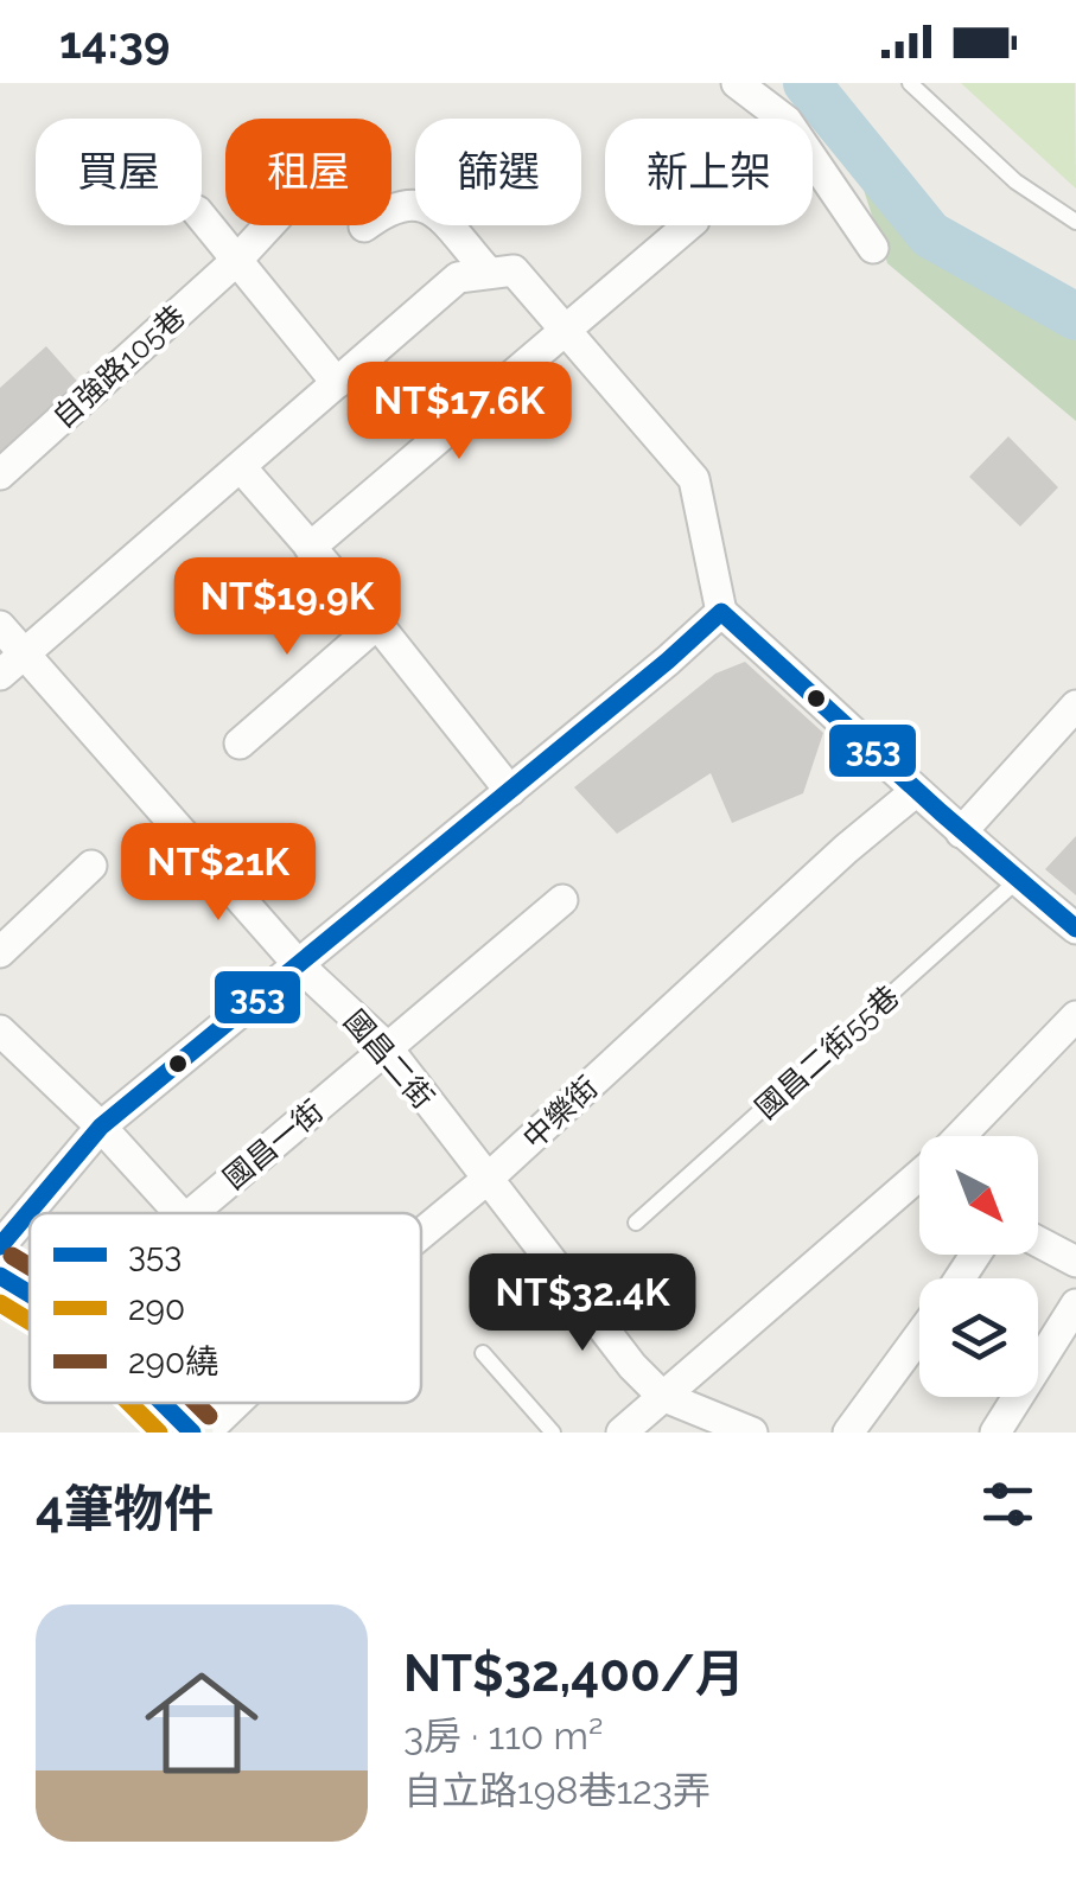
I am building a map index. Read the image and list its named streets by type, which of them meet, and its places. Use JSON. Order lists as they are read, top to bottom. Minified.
{"streets":{"street":["自強路105巷","國昌二街","中樂街","國昌一街"],"lane":["國昌二街55巷"]},"crossings":[["國昌二街","中樂街"],["國昌二街","國昌一街"]],"lines":["transit line 353","transit line 290繞","transit line 290"],"legend":["353","290","290繞"],"north":"bottom right","page":{"status":"14:39","chip":["買屋","租屋","篩選","新上架"],"price":["NT$17.6K","NT$19.9K","NT$21K","NT$32.4K"],"heading":"4筆物件","list":[{"name":"NT$32,400/月","note":"3房 · 110 m² · 自立路198巷123弄"}]}}
